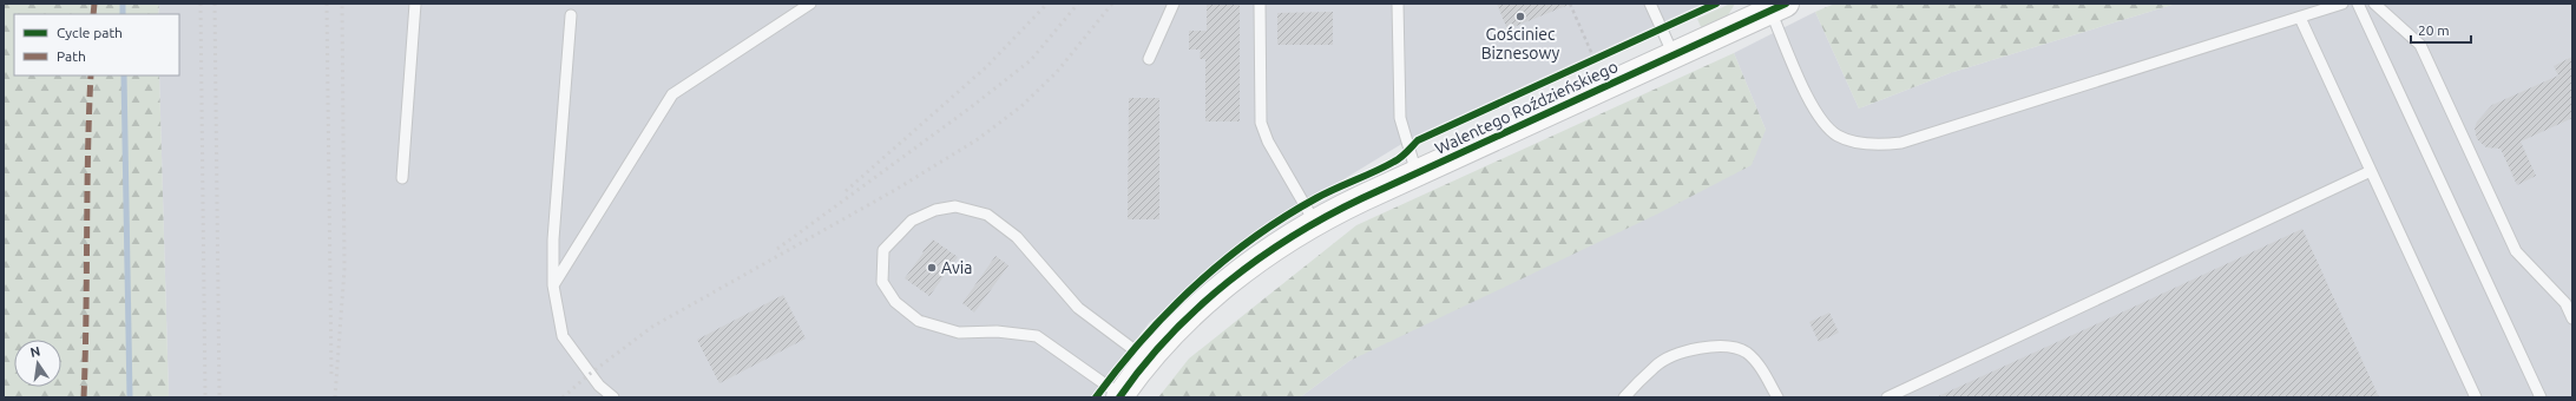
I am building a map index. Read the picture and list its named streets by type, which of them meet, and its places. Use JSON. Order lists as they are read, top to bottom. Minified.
{"streets":{"street":["Walentego Roździeńskiego"]},"places":["Gościniec Biznesowy","Avia"],"legend":["Cycle path","Path"],"scale_bar":"20 m","north":"top"}
